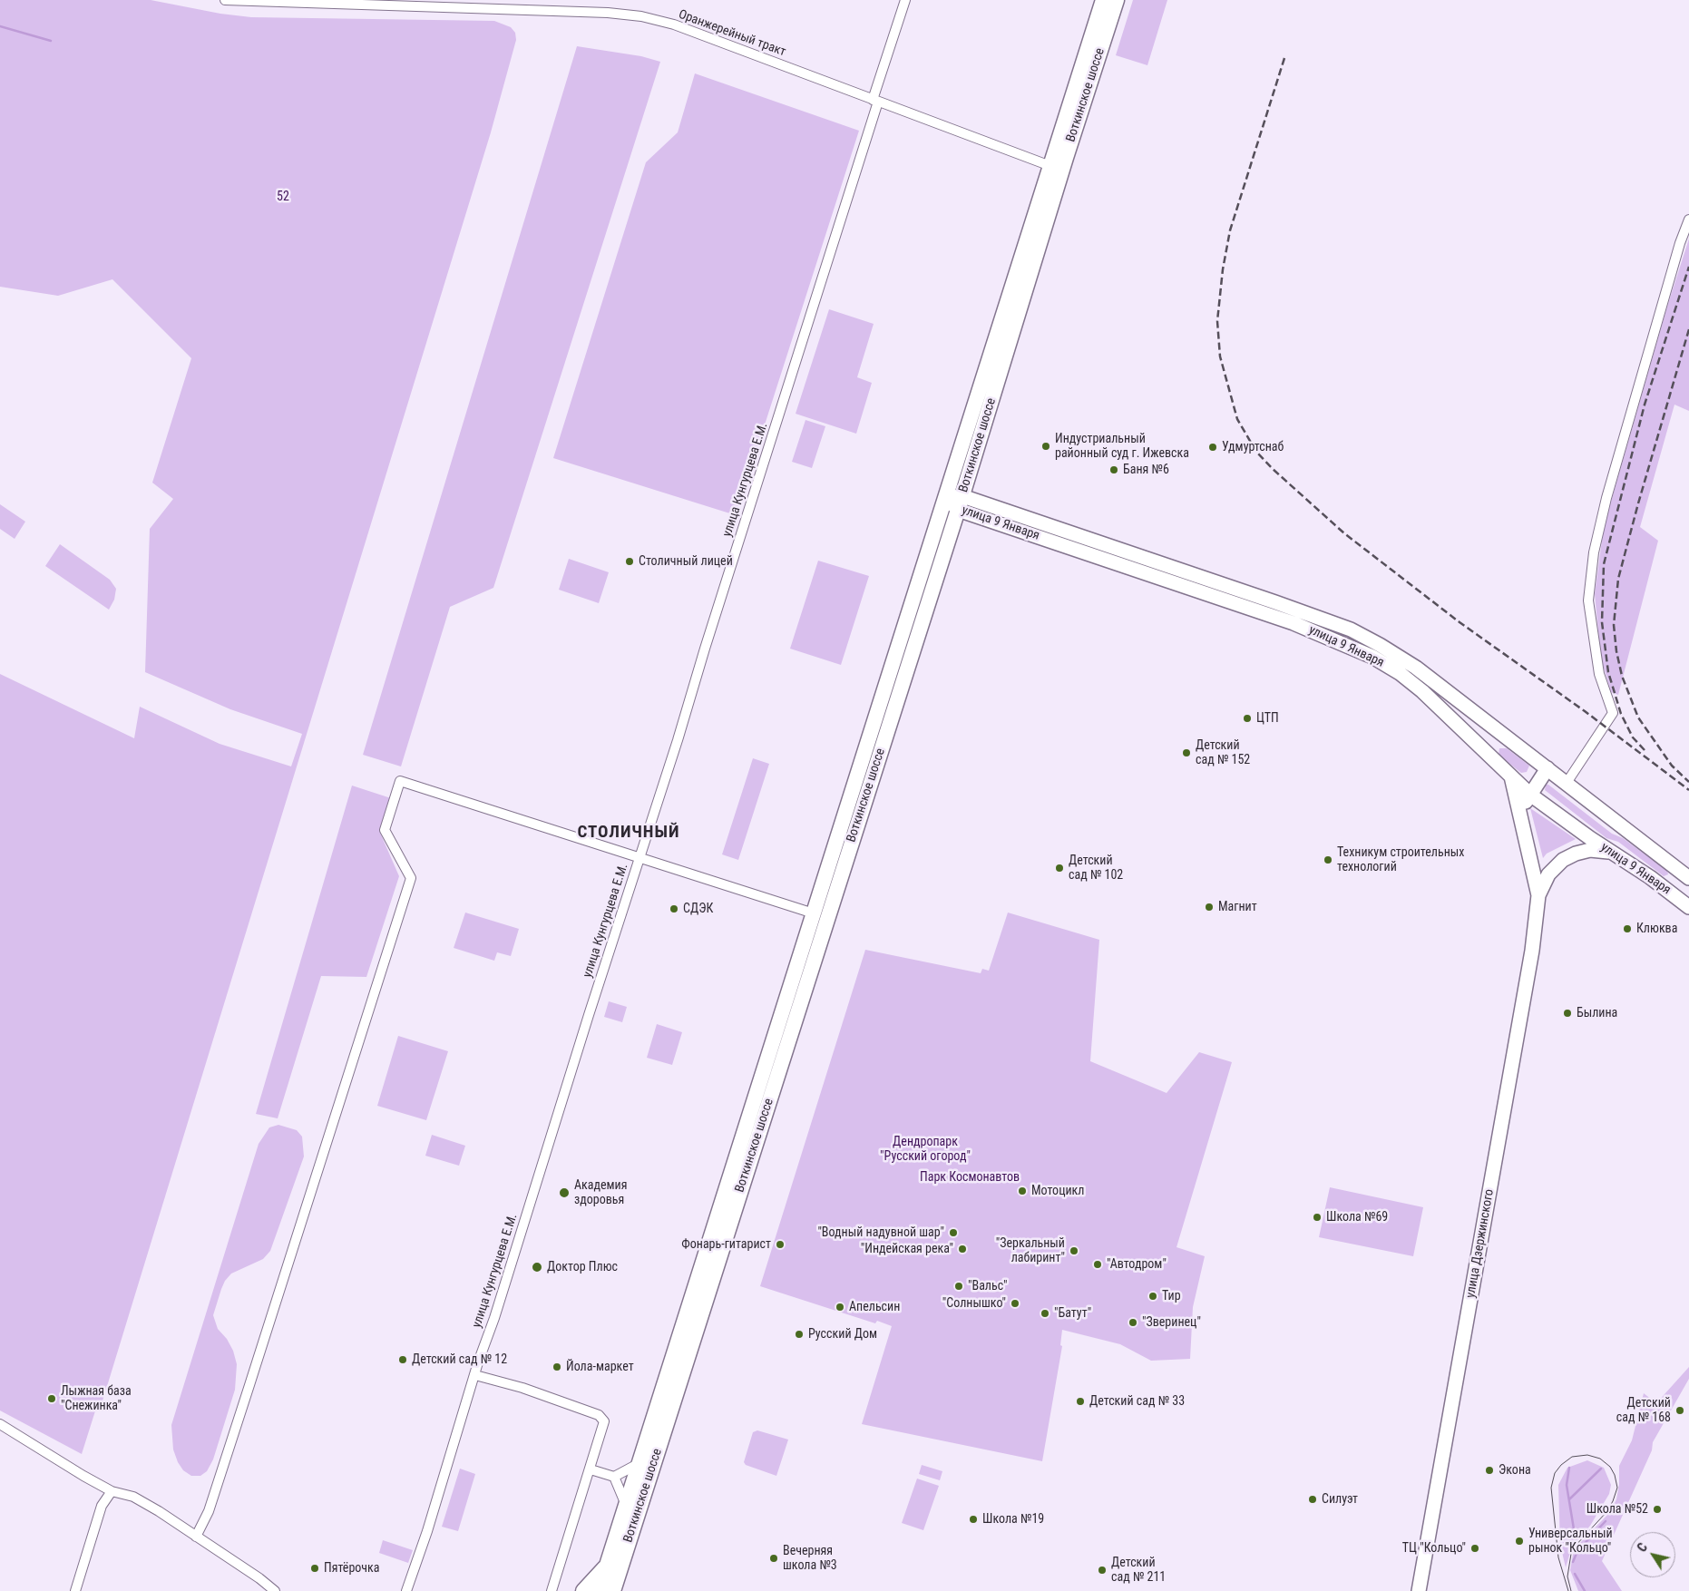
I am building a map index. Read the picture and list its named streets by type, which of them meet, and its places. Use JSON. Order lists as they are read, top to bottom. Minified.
{"streets":{"main road":["Воткинское шоссе","улица 9 Января","улица Дзержинского"],"street":["Оранжерейный тракт","улица Кунгурцева Е.М."]},"crossings":[["Оранжерейный тракт","Воткинское шоссе"],["Оранжерейный тракт","улица Кунгурцева Е.М."],["Воткинское шоссе","улица 9 Января"],["улица 9 Января","улица Дзержинского"]],"districts":["СТОЛИЧНЫЙ"],"parks":["52","Дендропарк \"Русский огород\"","Парк Космонавтов"],"places":["Индустриальный районный суд г. Ижевска","Удмуртснаб","Баня №6","Столичный лицей","ЦТП","Детский сад № 152","Техникум строительных технологий","Детский сад № 102","Магнит","СДЭК","Клюква","Былина","Мотоцикл","Академия здоровья","Школа №69","\"Водный надувной шар\"","Фонарь-гитарист","\"Индейская река\"","\"Зеркальный лабиринт\"","\"Автодром\"","Доктор Плюс","\"Вальс\"","Тир","\"Солнышко\"","Апельсин","\"Батут\"","\"Зверинец\"","Русский Дом","Детский сад № 12","Йола-маркет","Лыжная база \"Снежинка\"","Детский сад № 33","Детский сад № 168","Экона","Силуэт","Школа №52","Школа №19","Универсальный рынок \"Кольцо\"","ТЦ \"Кольцо\"","Вечерняя школа №3","Пятёрочка","Детский сад № 211"],"north":"top left"}
